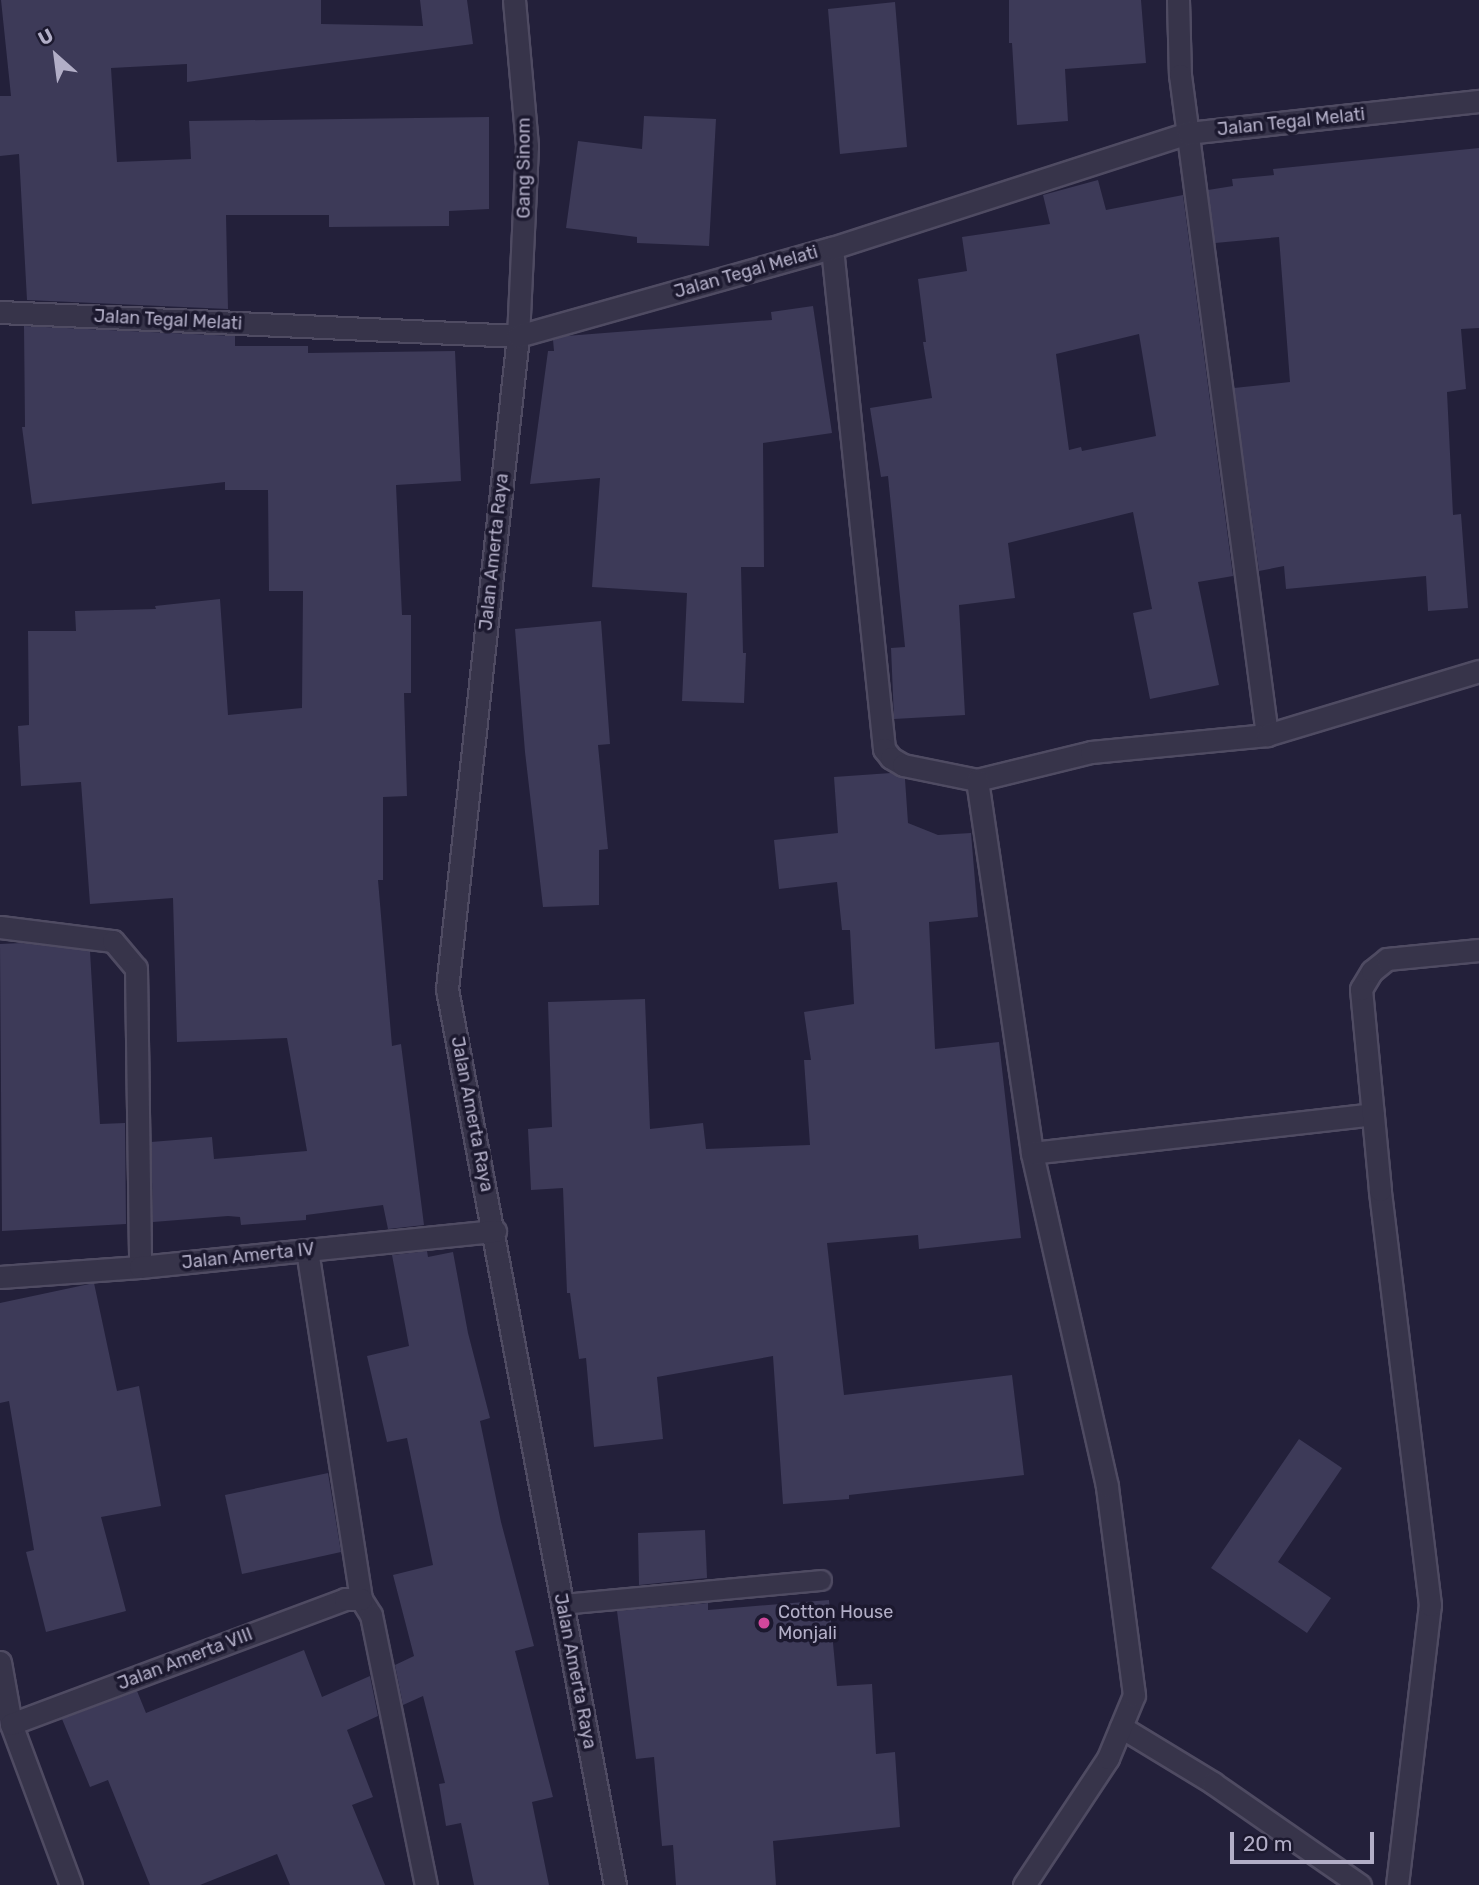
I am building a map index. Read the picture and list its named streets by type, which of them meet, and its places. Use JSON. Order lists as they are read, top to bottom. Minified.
{"streets":{"street":["Jalan Tegal Melati","Gang Sinom","Jalan Amerta Raya","Jalan Amerta IV","Jalan Amerta VIII"]},"crossings":[["Jalan Tegal Melati","Gang Sinom"],["Jalan Tegal Melati","Jalan Amerta Raya"],["Gang Sinom","Jalan Amerta Raya"],["Jalan Amerta Raya","Jalan Amerta IV"]],"places":["Cotton House Monjali"],"scale_bar":"20 m","north":"top left"}
